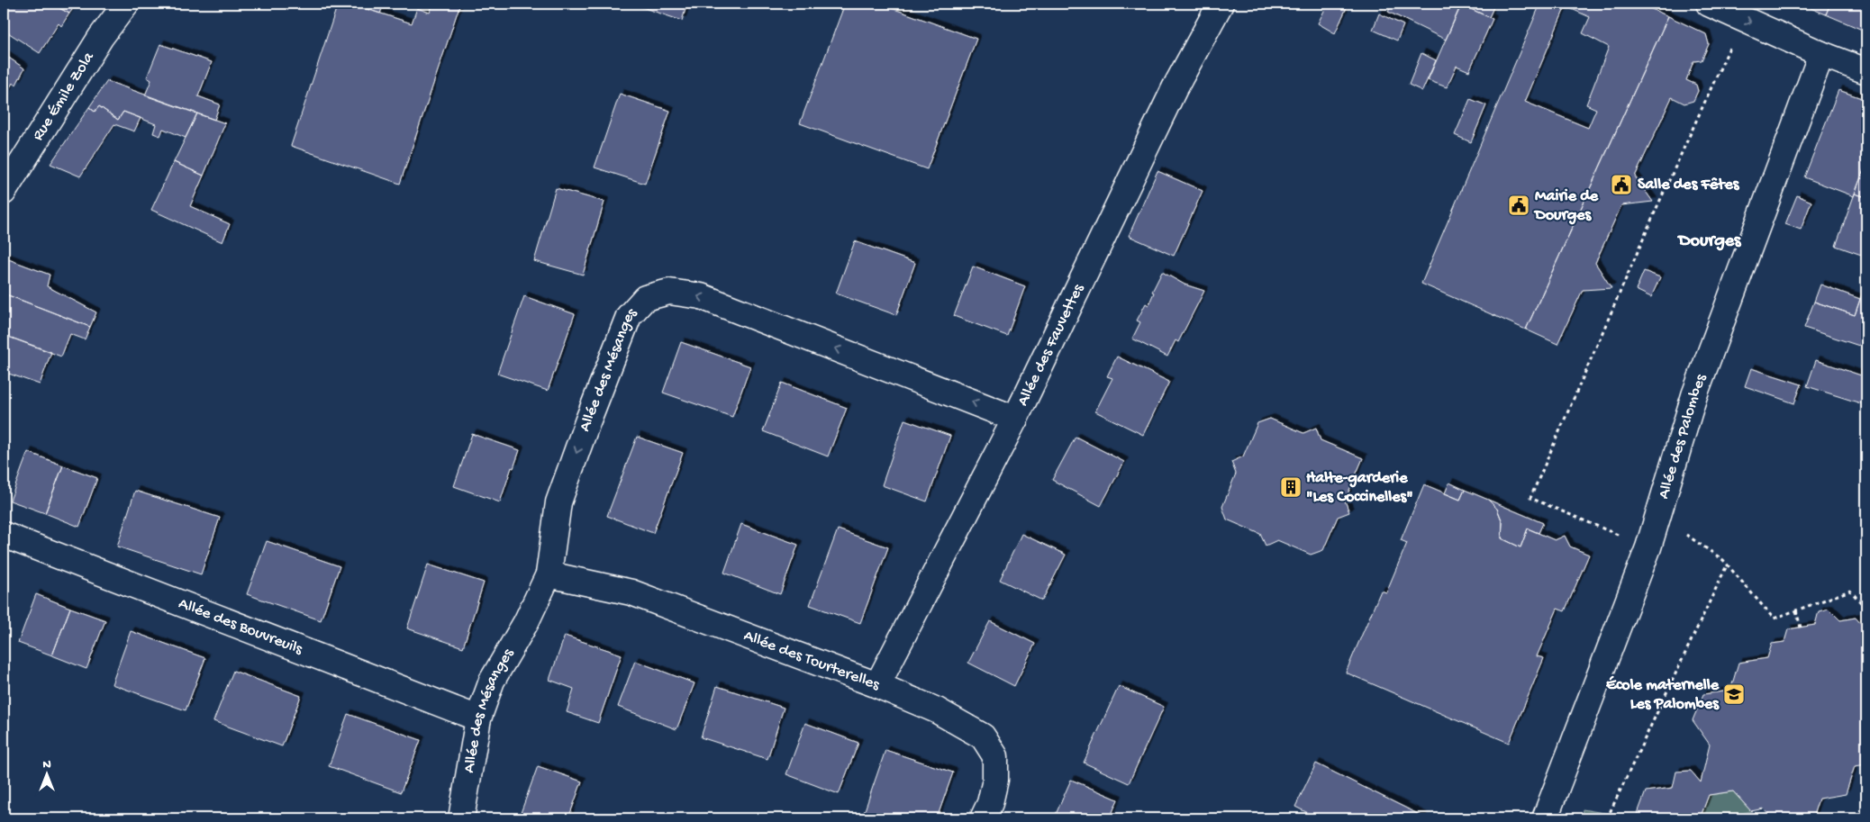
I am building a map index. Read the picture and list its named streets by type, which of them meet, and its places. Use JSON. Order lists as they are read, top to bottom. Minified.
{"streets":{"street":["Rue Émile Zola","Allée des Fauvettes","Allée des Mésanges","Allée des Palombes","Allée des Bouvreuils","Allée des Tourterelles"]},"crossings":[["Allée des Fauvettes","Allée des Mésanges"],["Allée des Fauvettes","Allée des Tourterelles"],["Allée des Mésanges","Allée des Bouvreuils"],["Allée des Mésanges","Allée des Tourterelles"]],"districts":["Dourges"],"places":{"public building":["Salle des Fêtes","Mairie de Dourges"],"building":["Halte-garderie \"Les Coccinelles\""],"school or university":["École maternelle Les Palombes"]},"north":"top"}
